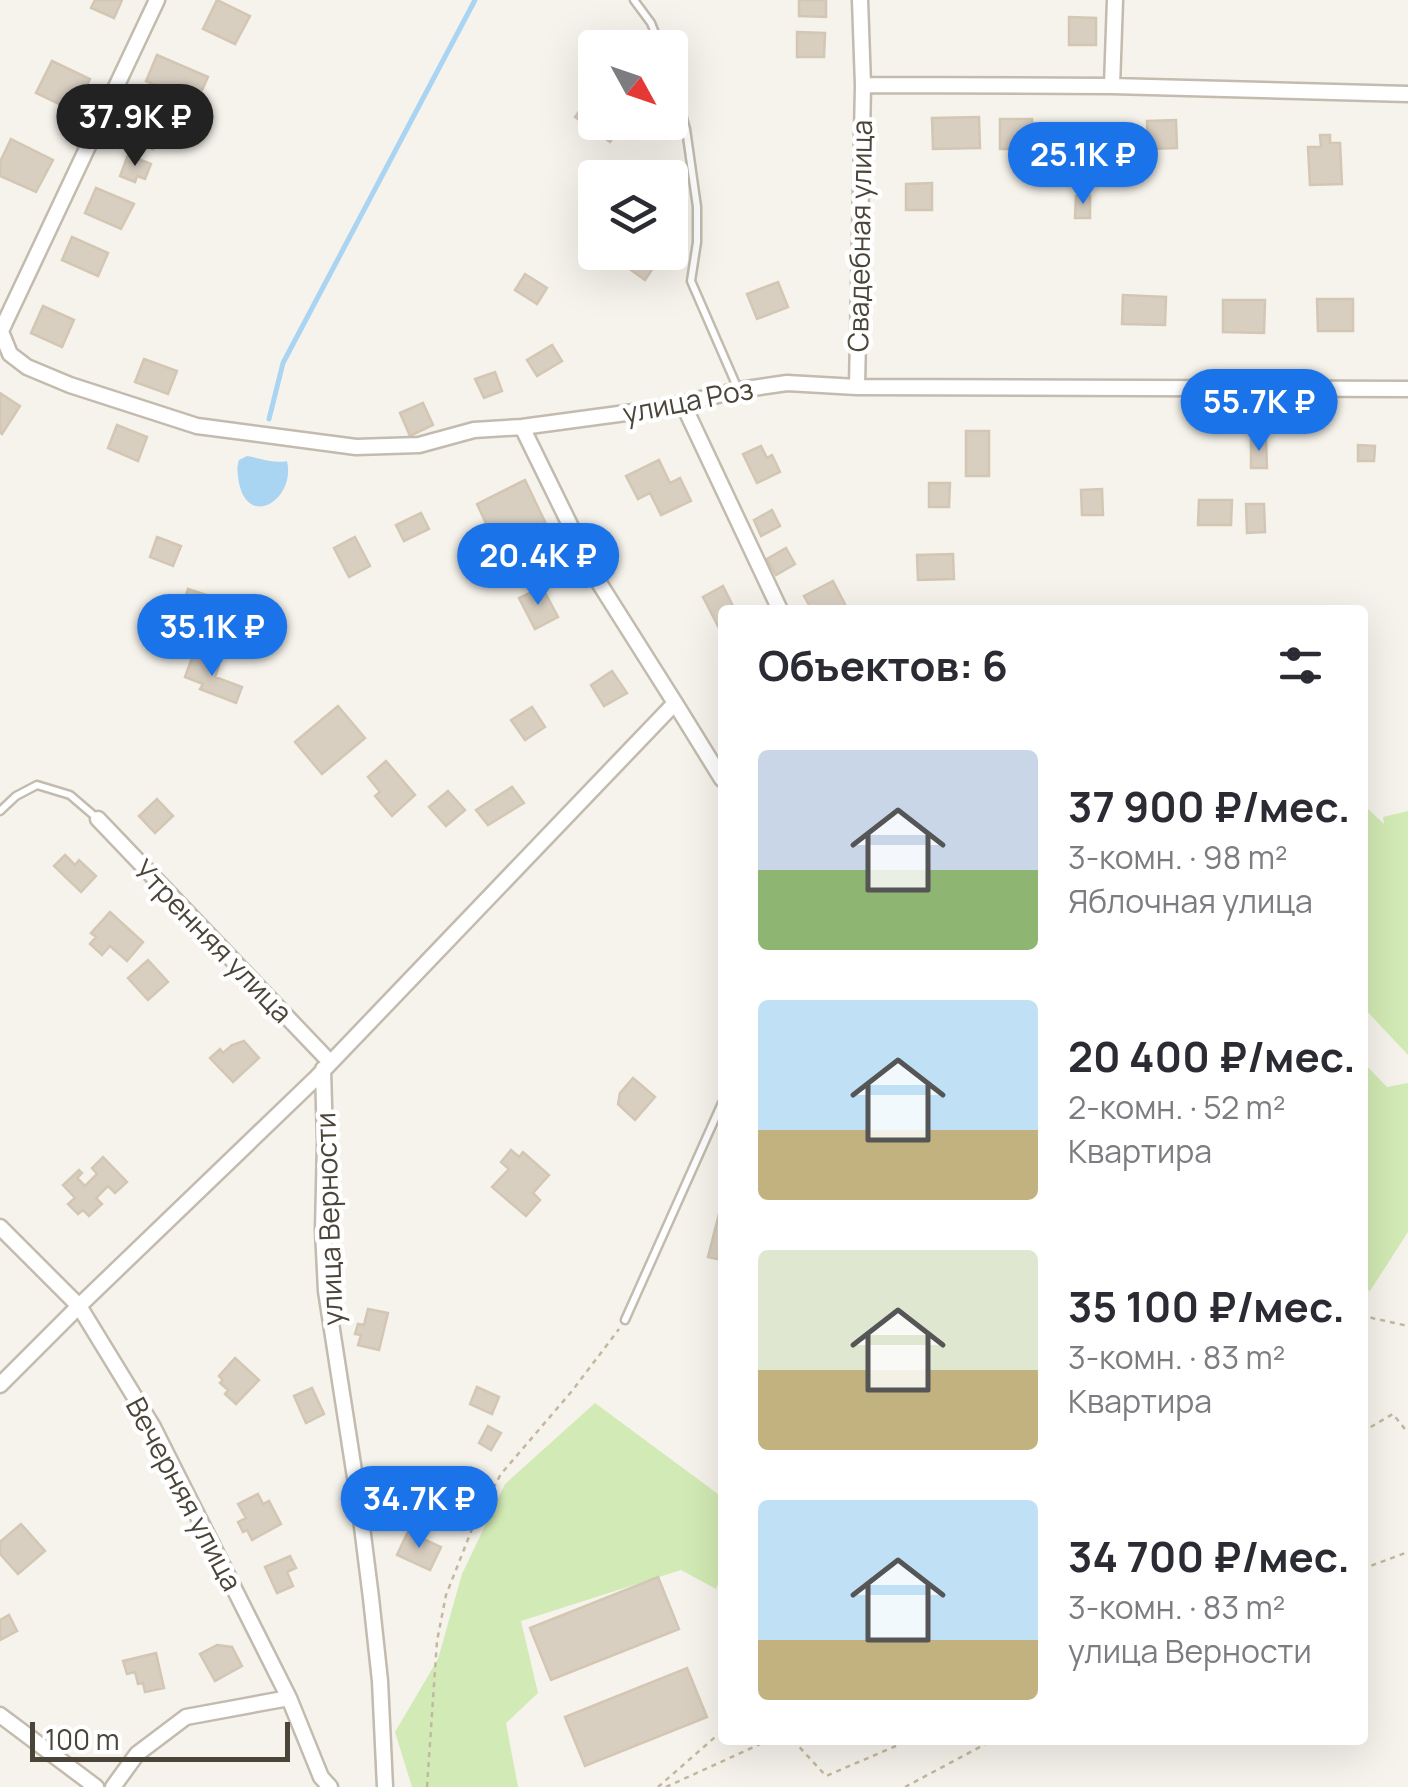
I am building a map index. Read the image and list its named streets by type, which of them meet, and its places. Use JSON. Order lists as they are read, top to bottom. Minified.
{"streets":{"street":["Свадебная улица","улица Роз","Утренняя улица","улица Верности","Вечерняя улица"]},"crossings":[["Свадебная улица","улица Роз"],["Утренняя улица","улица Верности"]],"scale_bar":"100 m","north":"bottom right","page":{"price":["37.9K ₽","25.1K ₽","55.7K ₽","20.4K ₽","35.1K ₽","34.7K ₽"],"heading":"Объектов: 6","list":[{"name":"37 900 ₽/мес.","note":"3-комн. · 98 m² · Яблочная улица"},{"name":"20 400 ₽/мес.","note":"2-комн. · 52 m² · Квартира"},{"name":"35 100 ₽/мес.","note":"3-комн. · 83 m² · Квартира"},{"name":"34 700 ₽/мес.","note":"3-комн. · 83 m² · улица Верности"}],"scale":"100 m"}}
